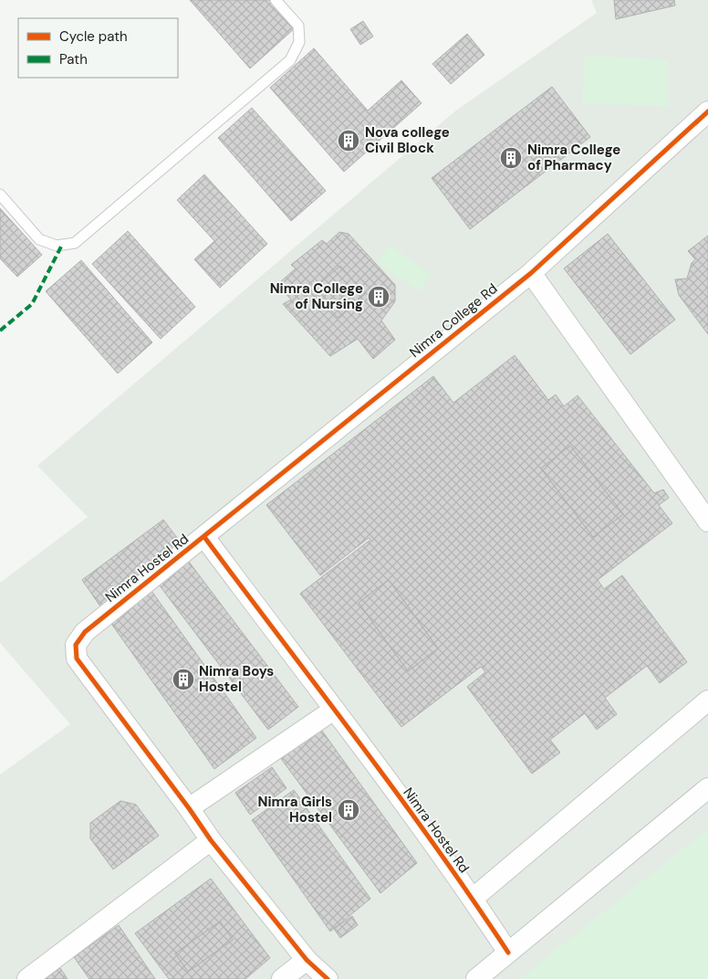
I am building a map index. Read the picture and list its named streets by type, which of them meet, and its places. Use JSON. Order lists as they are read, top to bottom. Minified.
{"streets":{"street":["Nimra College Rd","Nimra Hostel Rd"]},"crossings":[["Nimra College Rd","Nimra Hostel Rd"]],"places":{"building":["Nova college Civil Block","Nimra College of Pharmacy","Nimra College of Nursing","Nimra Boys Hostel","Nimra Girls Hostel"]},"legend":["Cycle path","Path"]}
